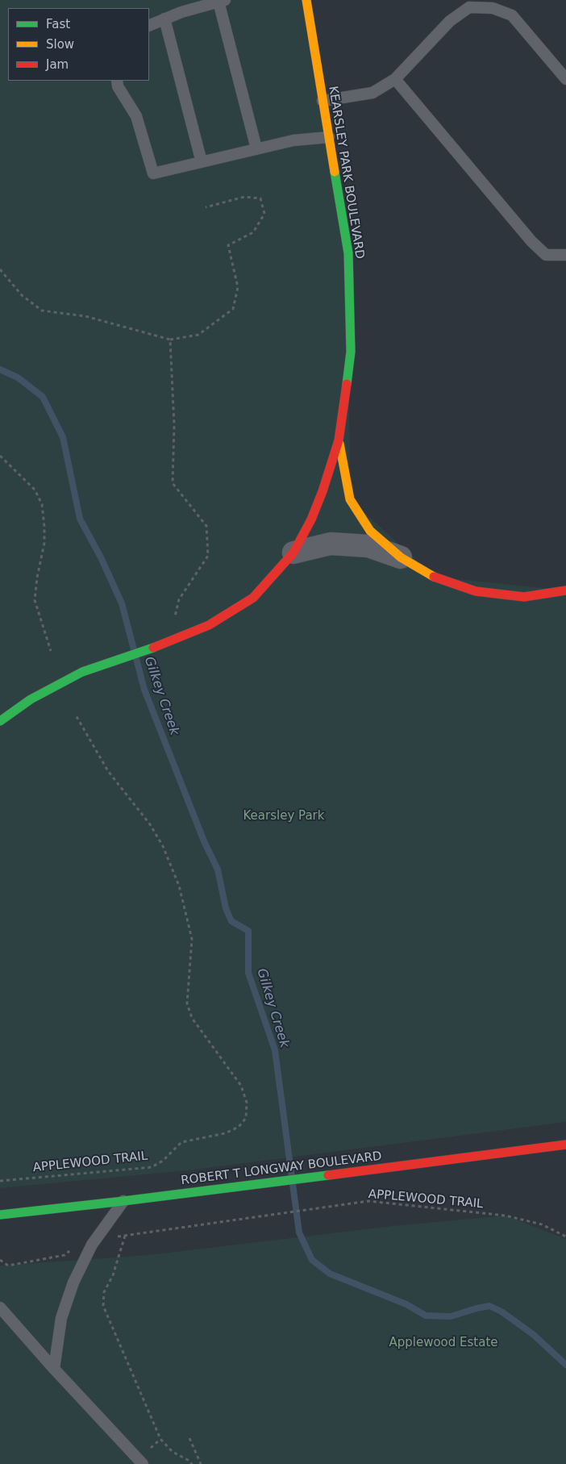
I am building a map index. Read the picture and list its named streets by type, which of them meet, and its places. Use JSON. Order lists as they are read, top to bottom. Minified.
{"streets":{"street":["KEARSLEY PARK BOULEVARD","ROBERT T LONGWAY BOULEVARD"],"path":["APPLEWOOD TRAIL"]},"water":["Gilkey Creek"],"parks":["Kearsley Park","Applewood Estate"],"legend":["Fast","Slow","Jam"]}
